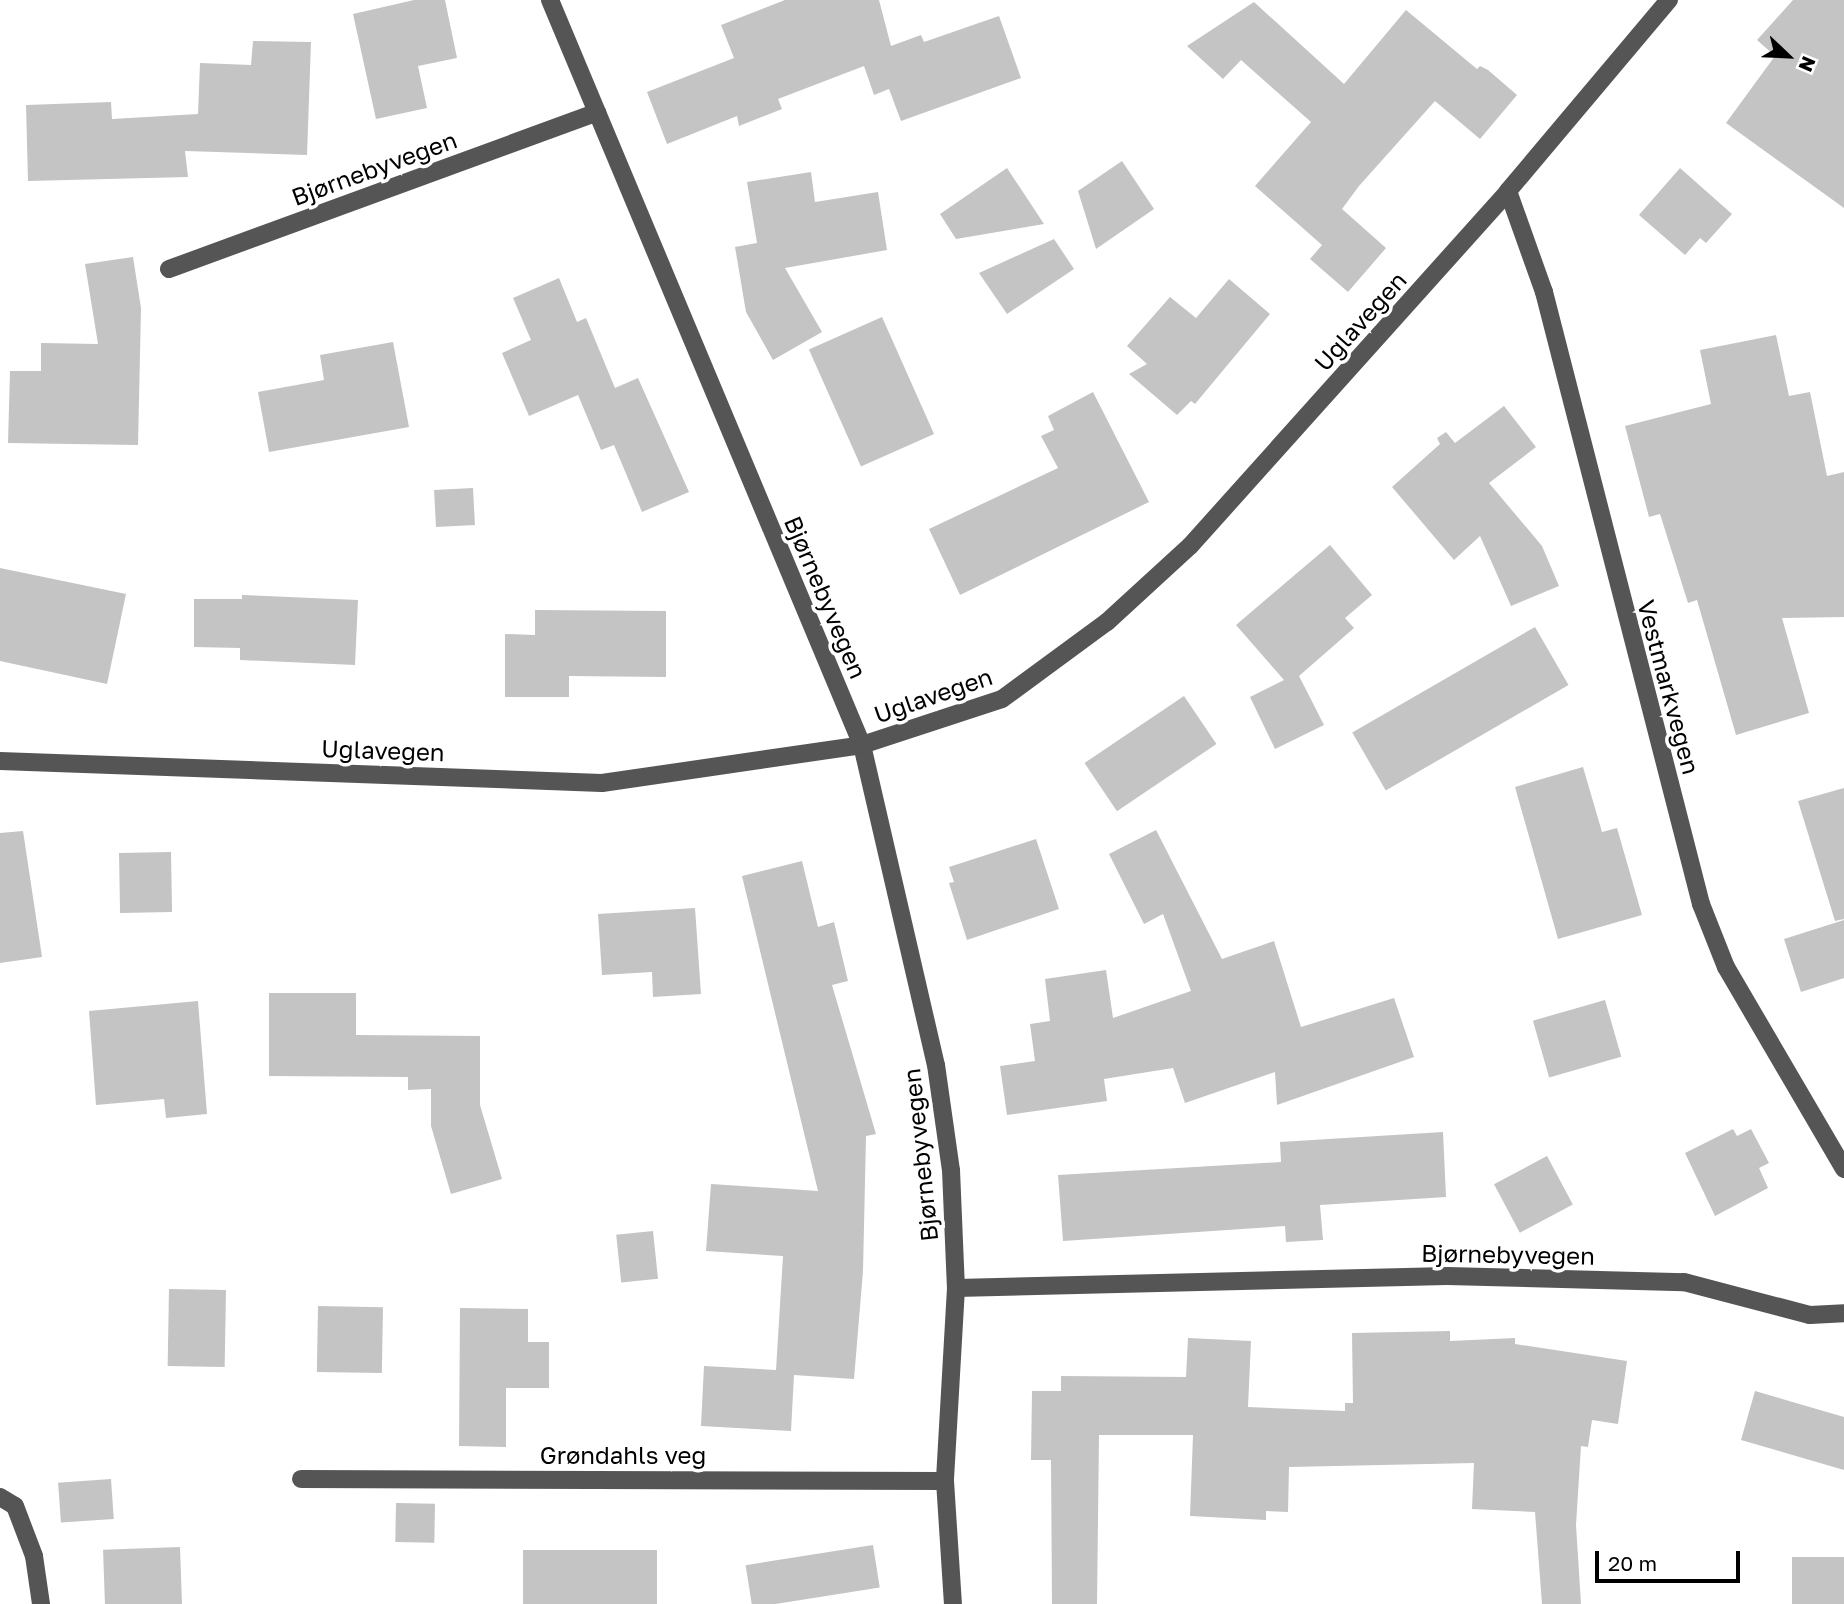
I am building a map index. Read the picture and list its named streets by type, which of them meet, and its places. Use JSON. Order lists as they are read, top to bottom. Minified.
{"streets":{"street":["Bjørnebyvegen","Uglavegen","Vestmarkvegen","Grøndahls veg"]},"crossings":[["Bjørnebyvegen","Uglavegen"],["Bjørnebyvegen","Grøndahls veg"],["Uglavegen","Vestmarkvegen"]],"scale_bar":"20 m","north":"bottom right"}
